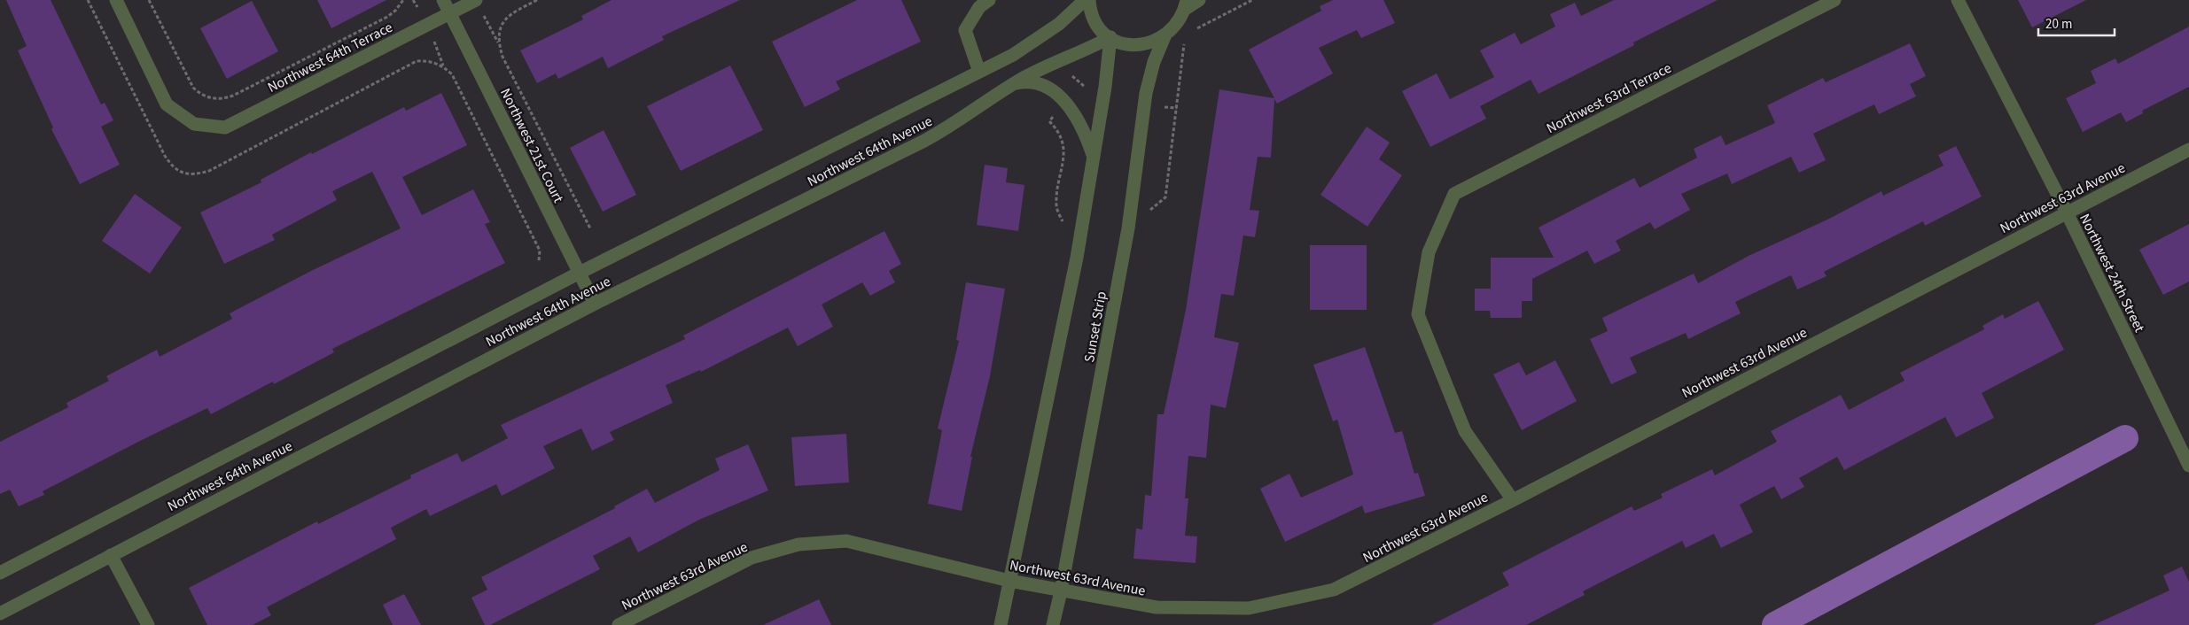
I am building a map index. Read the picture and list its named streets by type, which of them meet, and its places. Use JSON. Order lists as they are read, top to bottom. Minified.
{"streets":{"street":["Northwest 64th Terrace","Northwest 63rd Terrace","Northwest 21st Court","Northwest 64th Avenue","Northwest 63rd Avenue","Northwest 24th Street","Sunset Strip"]},"crossings":[["Northwest 64th Terrace","Northwest 21st Court"],["Northwest 63rd Terrace","Northwest 63rd Avenue"],["Northwest 21st Court","Northwest 64th Avenue"],["Northwest 63rd Avenue","Northwest 24th Street"],["Northwest 63rd Avenue","Sunset Strip"]],"scale_bar":"20 m"}
